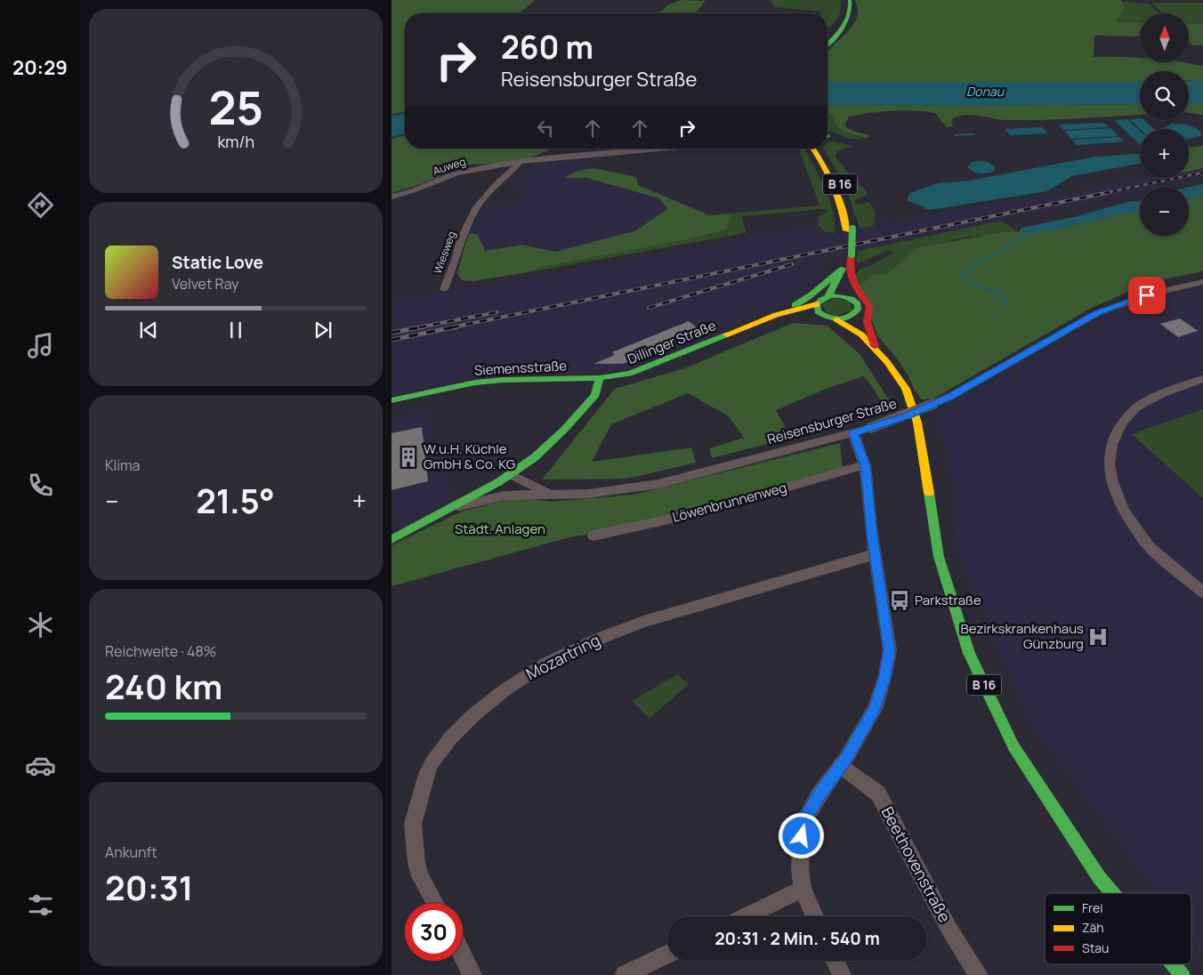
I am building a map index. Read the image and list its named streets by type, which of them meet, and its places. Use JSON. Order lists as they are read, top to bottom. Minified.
{"streets":{"main road":["B 16","Dillinger Straße","Siemensstraße"],"street":["Auweg","Wiesweg","Reisensburger Straße","Löwenbrunnenweg","Mozartring","Beethovenstraße"]},"crossings":[["Auweg","Wiesweg"],["Dillinger Straße","Siemensstraße"]],"water":["Donau"],"parks":["Städt. Anlagen"],"places":{"building":["W.u.H. Küchle GmbH & Co. KG"],"bus stop":["Parkstraße"],"hospital":["Bezirkskrankenhaus Günzburg"]},"legend":["Frei","Zäh","Stau"],"north":"top","page":{"tabs":"20:29","map_buttons":["+","−"],"turn":["260 m","Reisensburger Straße"],"song":["Static Love","Velvet Ray"],"tile":["Klima",["Reichweite · 48%","240 km"],["Ankunft","20:31"]],"heat":["−","21.5°","+"],"limit":"30","trip":"20:31 · 2 Min. · 540 m","gauge":["25","km/h"]}}
